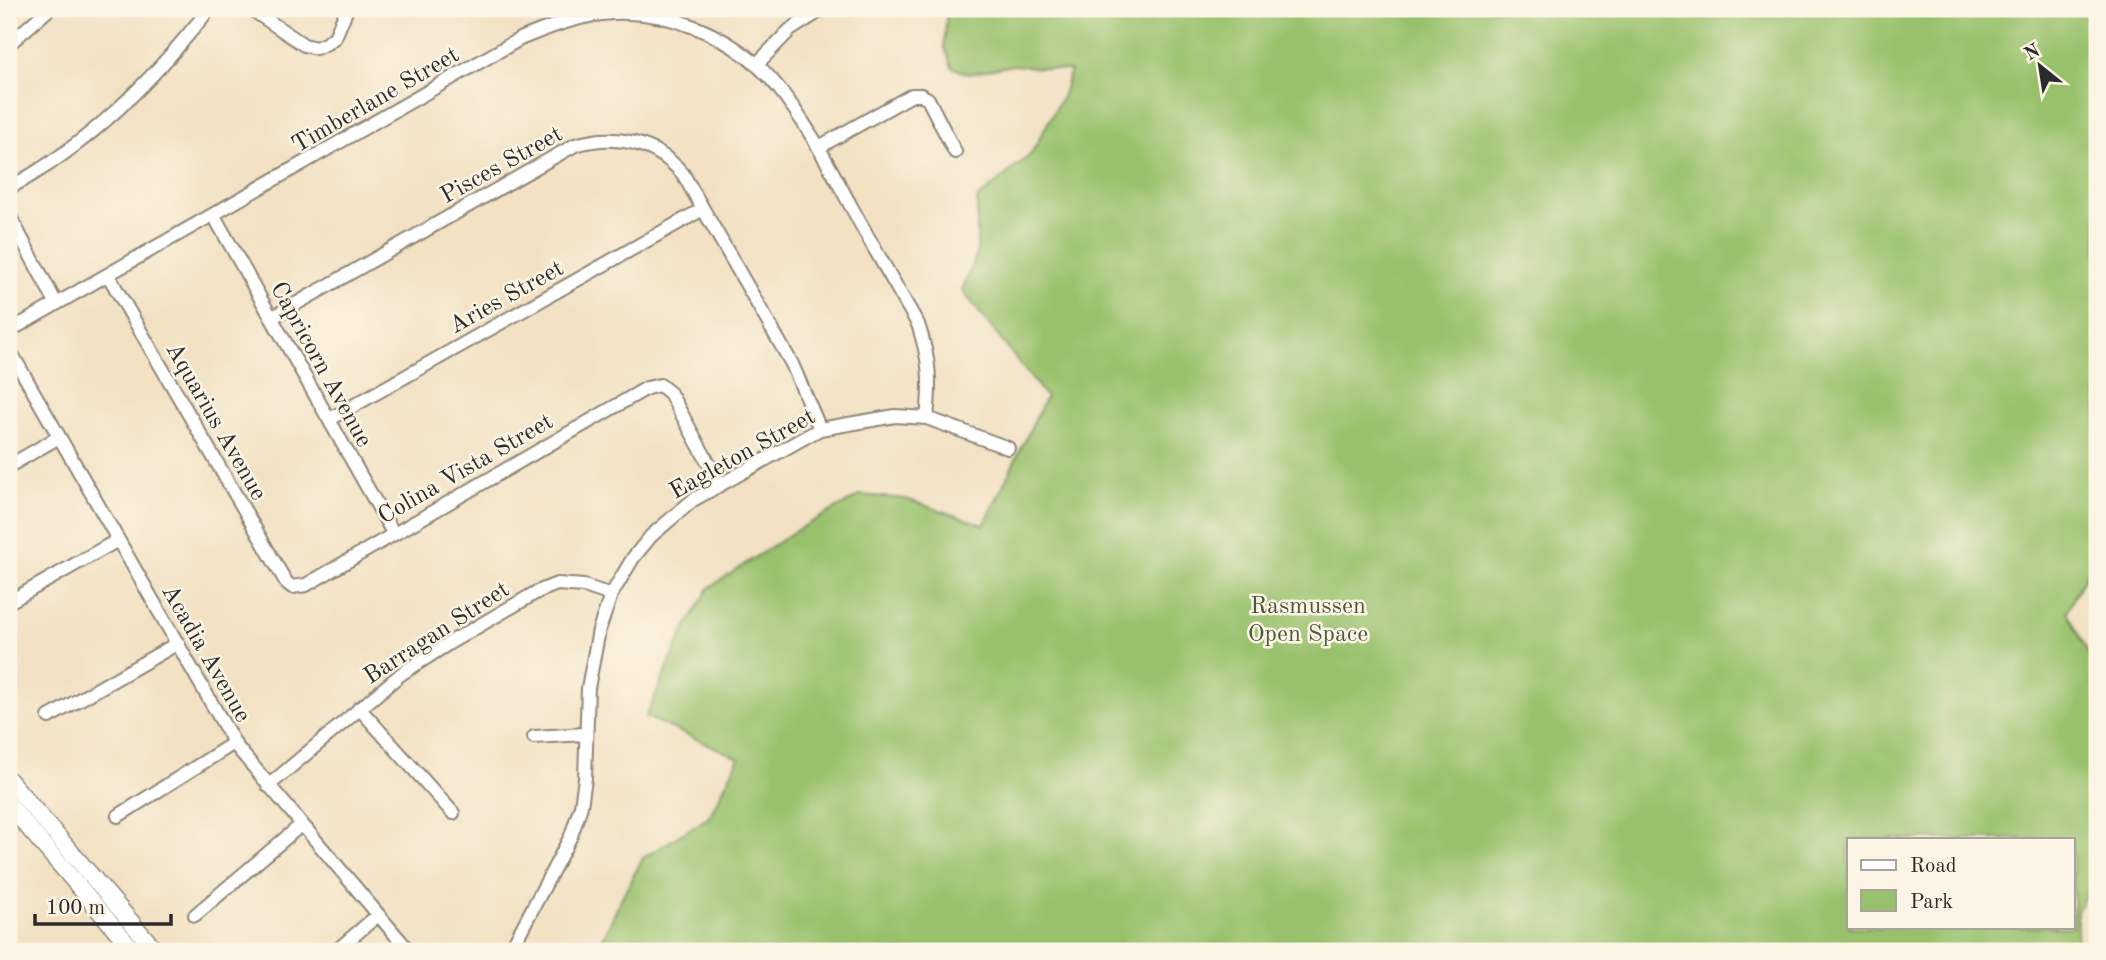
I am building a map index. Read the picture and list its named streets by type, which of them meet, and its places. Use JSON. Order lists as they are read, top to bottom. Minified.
{"streets":{"street":["Timberlane Street","Pisces Street","Aries Street","Capricorn Avenue","Aquarius Avenue","Eagleton Street","Colina Vista Street","Barragan Street","Acadia Avenue"]},"crossings":[["Timberlane Street","Capricorn Avenue"],["Timberlane Street","Aquarius Avenue"],["Timberlane Street","Eagleton Street"],["Pisces Street","Aries Street"],["Pisces Street","Capricorn Avenue"],["Pisces Street","Eagleton Street"],["Aries Street","Capricorn Avenue"],["Capricorn Avenue","Colina Vista Street"],["Aquarius Avenue","Colina Vista Street"],["Eagleton Street","Colina Vista Street"],["Eagleton Street","Barragan Street"],["Barragan Street","Acadia Avenue"]],"parks":["Rasmussen Open Space"],"legend":["Road","Park"],"scale_bar":"100 m","north":"top left"}
